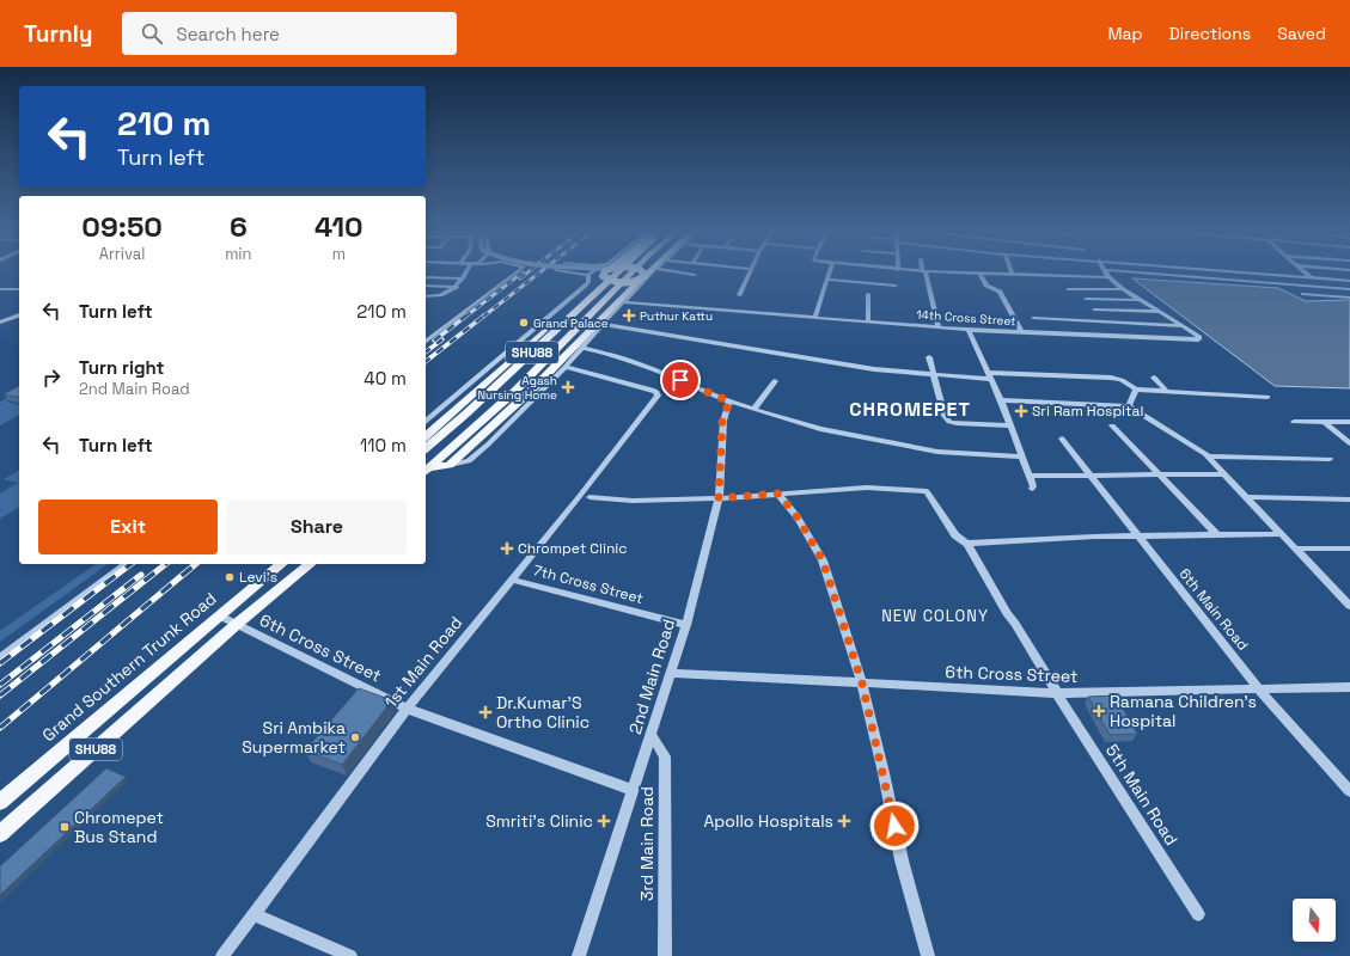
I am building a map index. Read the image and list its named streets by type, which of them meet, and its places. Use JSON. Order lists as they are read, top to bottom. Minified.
{"streets":{"main road":["SHU88","Grand Southern Trunk Road"],"street":["14th Cross Street","7th Cross Street","6th Main Road","6th Cross Street","1st Main Road","2nd Main Road","5th Main Road","3rd Main Road"]},"crossings":[["SHU88","6th Cross Street"],["7th Cross Street","1st Main Road"],["7th Cross Street","2nd Main Road"],["6th Main Road","6th Cross Street"],["6th Cross Street","1st Main Road"],["6th Cross Street","Grand Southern Trunk Road"],["6th Cross Street","2nd Main Road"],["6th Cross Street","5th Main Road"],["2nd Main Road","3rd Main Road"]],"districts":["CHROMEPET","NEW COLONY"],"places":{"health":["Puthur Kattu","Agash Nursing Home","Sri Ram Hospital","Chrompet Clinic","Ramana Children's Hospital","Dr.Kumar'S Ortho Clinic","Smriti's Clinic","Apollo Hospitals"],"other":["Grand Palace","Levi's","Sri Ambika Supermarket"],"transit":["Chromepet Bus Stand"]},"north":"bottom","page":{"header":"Turnly","search":"Search here","nav":["Map","Directions","Saved"],"turn":["210 m","Turn left"],"eta":["09:50","Arrival","6","min","410","m"],"list":[{"name":"Turn left","value":"210 m"},{"name":"Turn right","note":"2nd Main Road","value":"40 m"},{"name":"Turn left","value":"110 m"}],"buttons":["Exit","Share"]}}
